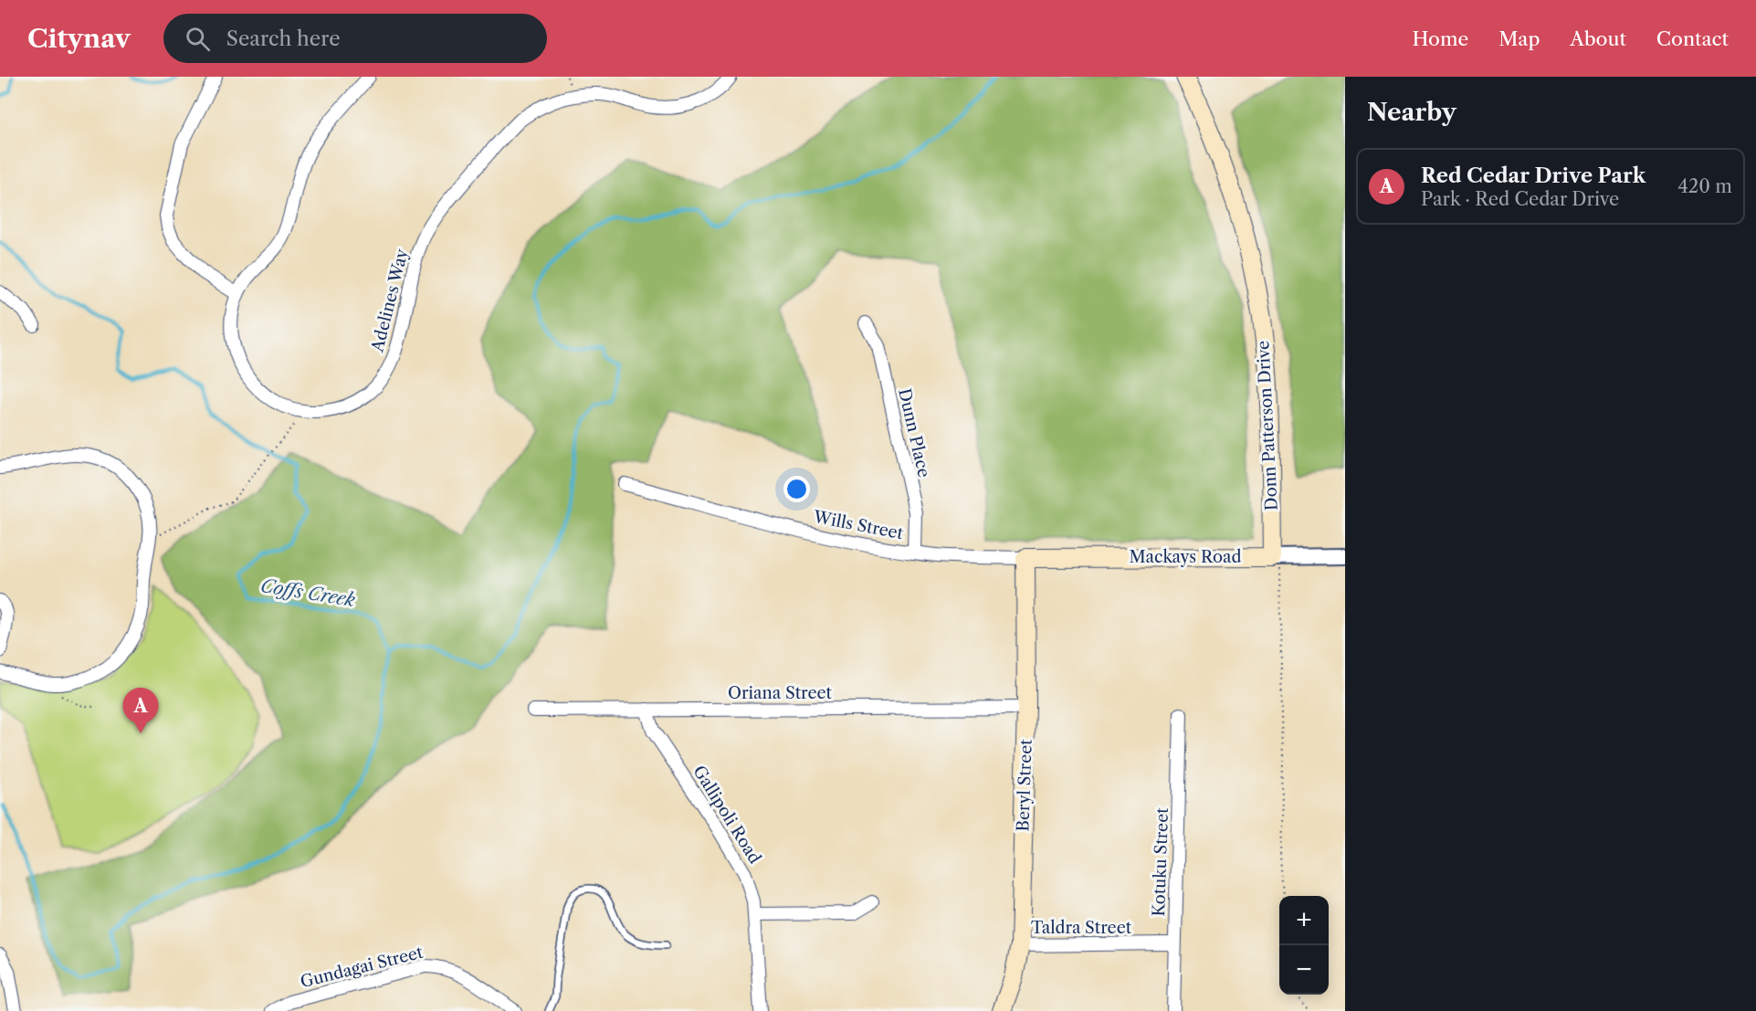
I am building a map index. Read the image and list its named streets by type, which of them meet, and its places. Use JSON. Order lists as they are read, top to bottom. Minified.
{"streets":{"main road":["Donn Patterson Drive","Mackays Road","Beryl Street"],"street":["Adelines Way","Dunn Place","Wills Street","Oriana Street","Gallipoli Road","Kotuku Street","Taldra Street","Gundagai Street"]},"crossings":[["Donn Patterson Drive","Mackays Road"],["Dunn Place","Wills Street"],["Wills Street","Mackays Road"],["Wills Street","Beryl Street"],["Mackays Road","Beryl Street"],["Oriana Street","Beryl Street"],["Oriana Street","Gallipoli Road"],["Beryl Street","Taldra Street"],["Kotuku Street","Taldra Street"]],"water":["Coffs Creek"],"page":{"header":"Citynav","search":"Search here","nav":["Home","Map","About","Contact"],"heading":"Nearby","list":[{"mark":"A","name":"Red Cedar Drive Park","note":"Park · Red Cedar Drive","value":"420 m"}],"pins":"A","map_buttons":["+","−"]}}
